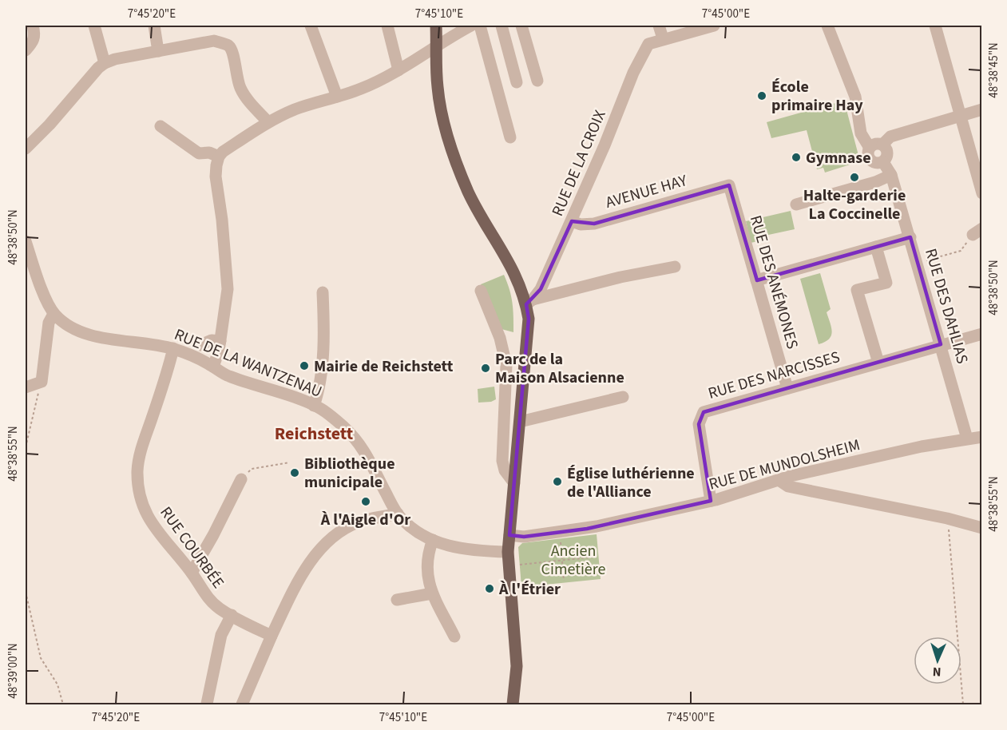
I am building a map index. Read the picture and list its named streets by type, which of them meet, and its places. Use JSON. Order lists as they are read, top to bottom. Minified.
{"streets":{"street":["RUE DE LA CROIX","AVENUE HAY","RUE DES ANÉMONES","RUE DES DAHLIAS","RUE DE LA WANTZENAU","RUE DES NARCISSES","RUE DE MUNDOLSHEIM","RUE COURBÉE"]},"crossings":[["RUE DE LA CROIX","AVENUE HAY"],["AVENUE HAY","RUE DES ANÉMONES"],["RUE DES ANÉMONES","RUE DES NARCISSES"],["RUE DES DAHLIAS","RUE DES NARCISSES"],["RUE DES DAHLIAS","RUE DE MUNDOLSHEIM"],["RUE DE LA WANTZENAU","RUE COURBÉE"],["RUE DES NARCISSES","RUE DE MUNDOLSHEIM"]],"districts":["Reichstett"],"parks":["Ancien Cimetière"],"places":["École primaire Hay","Gymnase","Halte-garderie La Coccinelle","Mairie de Reichstett","Parc de la Maison Alsacienne","Bibliothèque municipale","Église luthérienne de l'Alliance","À l'Aigle d'Or","À l'Étrier"],"north":"bottom","coordinates":["7°45'20\"E","7°45'10\"E","7°45'00\"E","48°38'45\"N","48°38'50\"N","48°38'55\"N","48°39'00\"N"]}
